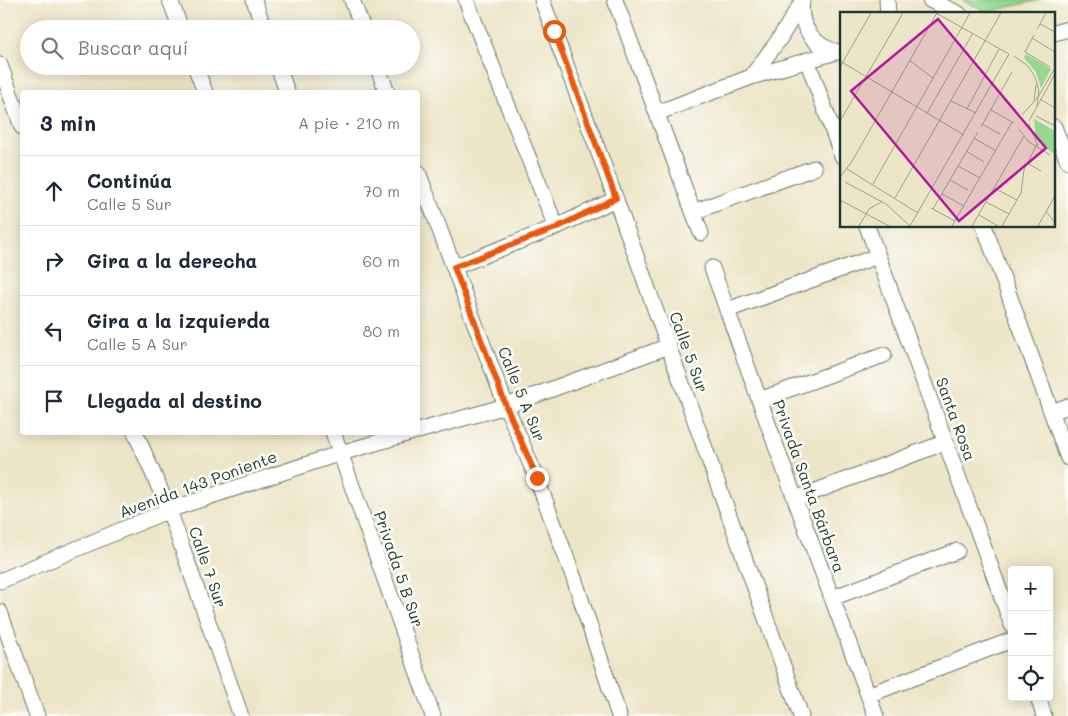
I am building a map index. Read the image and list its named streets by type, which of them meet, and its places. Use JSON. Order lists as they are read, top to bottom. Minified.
{"streets":{"street":["Calle 5 Sur","Calle 5 A Sur","Santa Rosa","Avenida 143 Poniente","Privada Santa Bárbara","Calle 7 Sur","Privada 5 B Sur"]},"crossings":[["Avenida 143 Poniente","Calle 7 Sur"],["Avenida 143 Poniente","Privada 5 B Sur"]],"page":{"search":"Buscar aquí","heading":["3 min","A pie · 210 m"],"list":[["Continúa","Calle 5 Sur","70 m"],["Gira a la derecha","60 m"],["Gira a la izquierda","Calle 5 A Sur","80 m"],"Llegada al destino"],"map_buttons":["+","−"]}}
